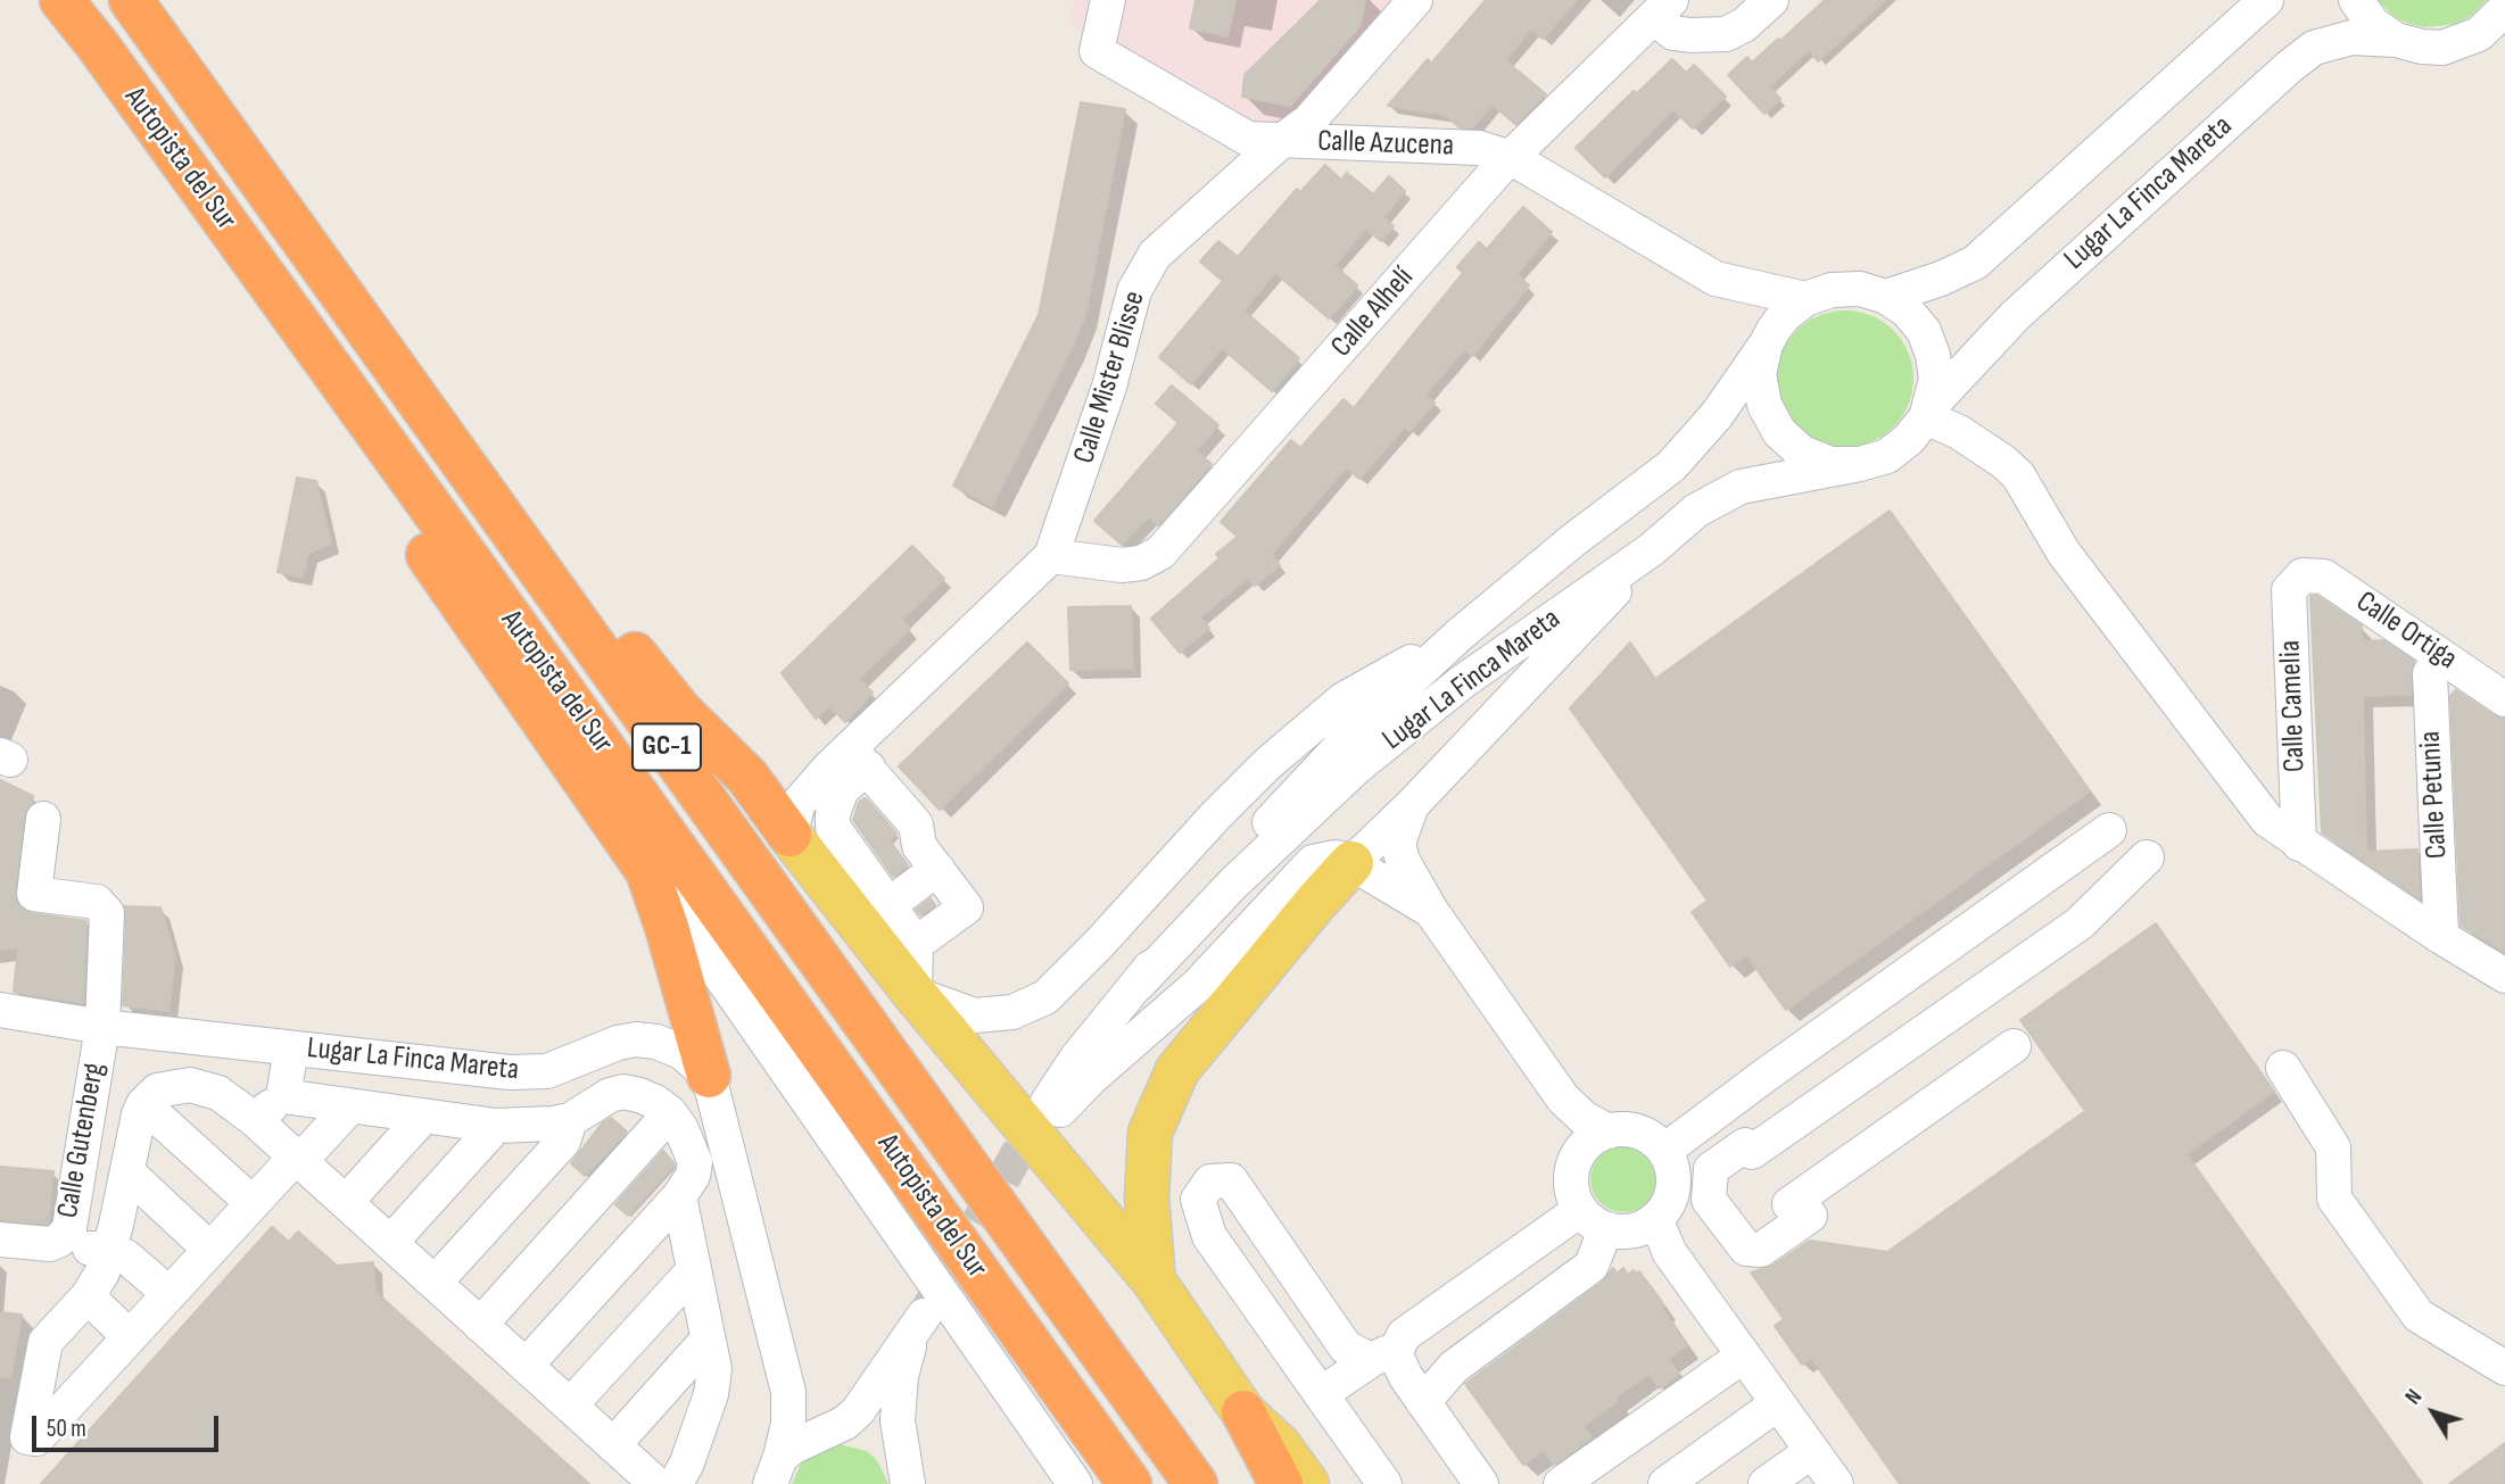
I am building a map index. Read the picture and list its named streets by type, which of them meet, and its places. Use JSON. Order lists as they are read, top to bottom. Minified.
{"streets":{"highway":["Autopista del Sur","GC-1"],"street":["Calle Azucena","Lugar La Finca Mareta","Calle Alhelí","Calle Mister Blisse","Calle Ortiga","Calle Camelia","Calle Petunia","Calle Gutenberg"]},"crossings":[["Calle Azucena","Lugar La Finca Mareta"],["Calle Azucena","Calle Alhelí"],["Calle Azucena","Calle Mister Blisse"],["Lugar La Finca Mareta","Calle Gutenberg"],["Calle Alhelí","Calle Mister Blisse"],["Calle Ortiga","Calle Camelia"],["Calle Ortiga","Calle Petunia"]],"scale_bar":"50 m","north":"top left"}
